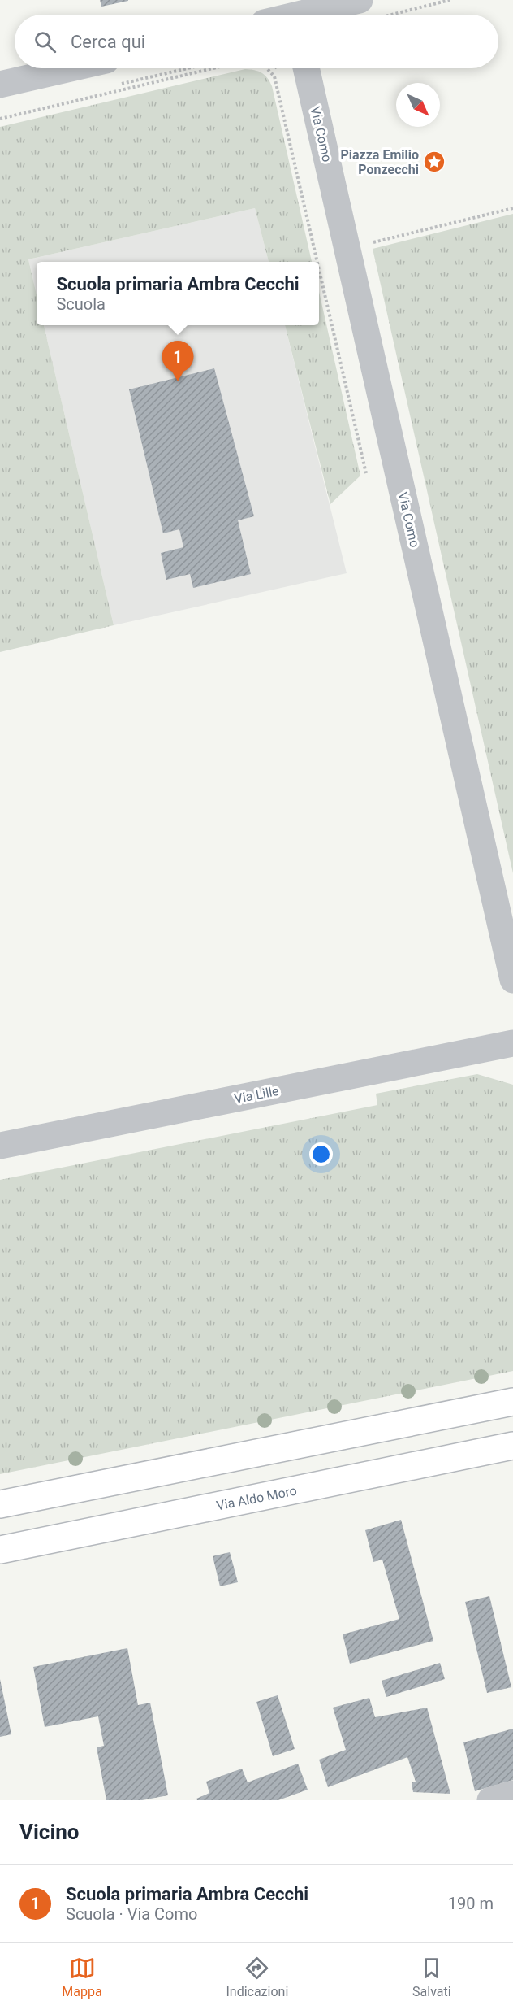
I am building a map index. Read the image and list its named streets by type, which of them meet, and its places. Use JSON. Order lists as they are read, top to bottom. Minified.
{"streets":{"main road":["Via Aldo Moro"],"street":["Via Como","Via Lille"]},"places":{"place":["Piazza Emilio Ponzecchi"]},"north":"bottom right","page":{"search":"Cerca qui","popup":["Scuola primaria Ambra Cecchi","Scuola"],"pins":"1","heading":"Vicino","list":[{"mark":"1","name":"Scuola primaria Ambra Cecchi","note":"Scuola · Via Como","value":"190 m"}],"nav":["Mappa","Indicazioni","Salvati"]}}
